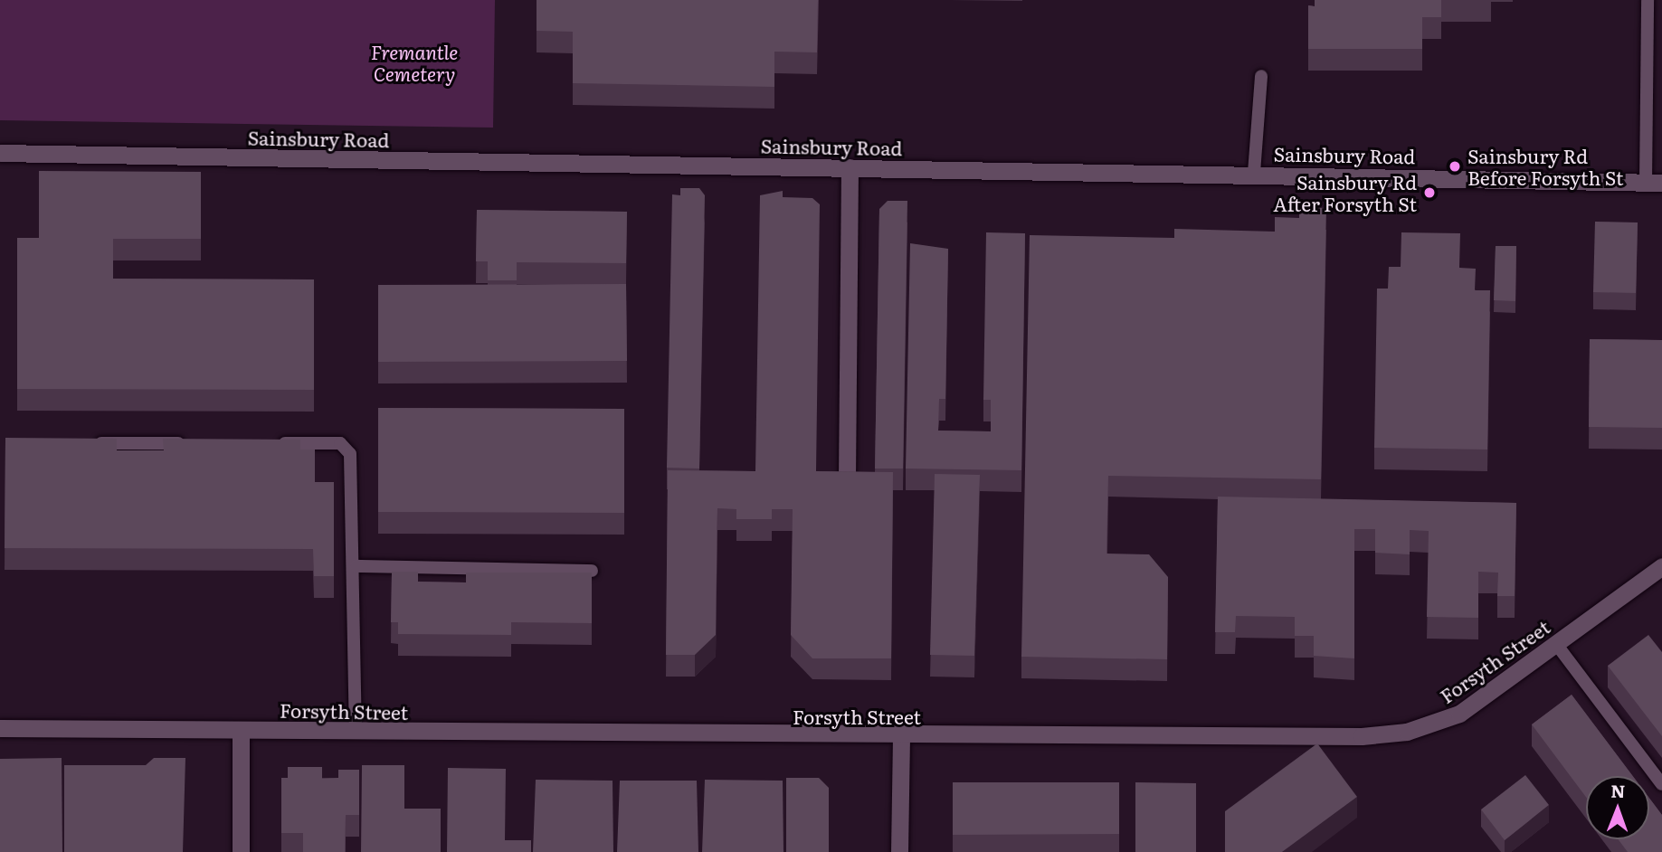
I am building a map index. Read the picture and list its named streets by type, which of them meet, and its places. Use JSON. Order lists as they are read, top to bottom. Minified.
{"streets":{"street":["Sainsbury Road","Forsyth Street"]},"parks":["Fremantle Cemetery"],"places":["Sainsbury Rd Before Forsyth St","Sainsbury Rd After Forsyth St"],"north":"top"}
